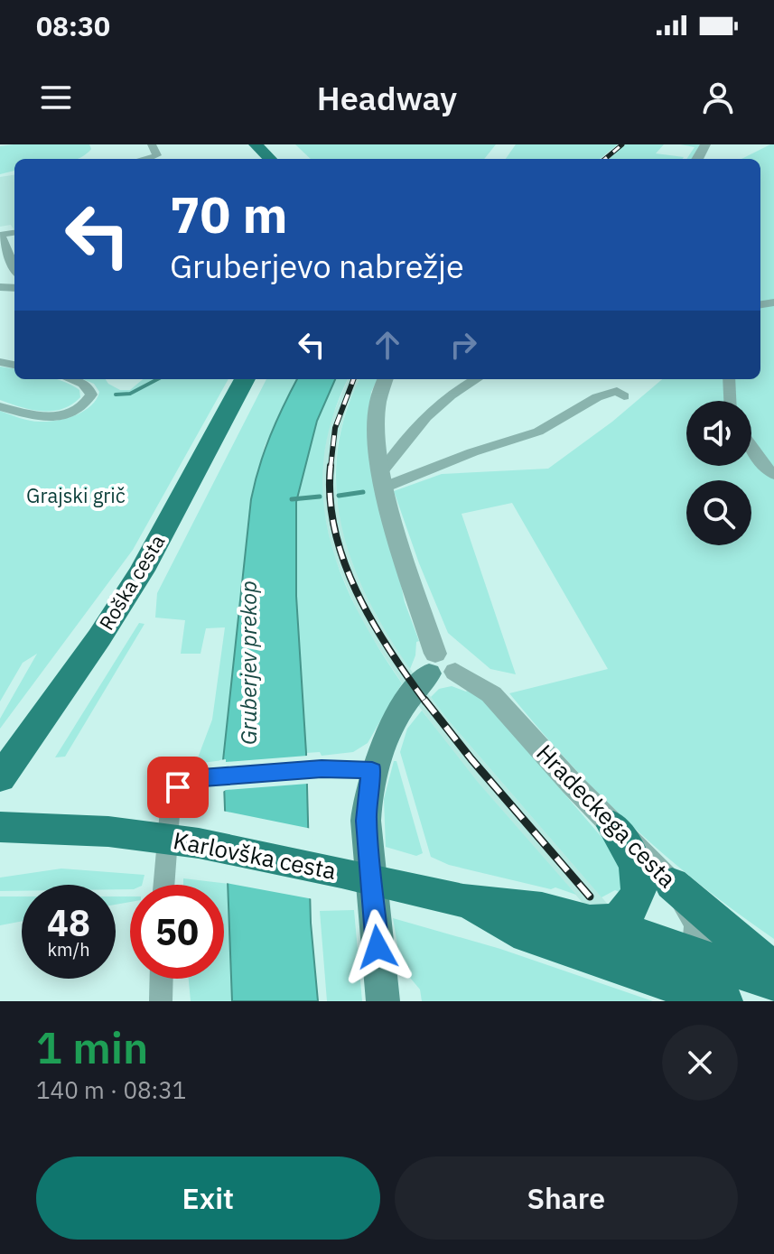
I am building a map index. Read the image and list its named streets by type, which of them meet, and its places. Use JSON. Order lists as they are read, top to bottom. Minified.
{"streets":{"main road":["Roška cesta","Karlovška cesta"],"street":["Hradeckega cesta"]},"crossings":[["Hradeckega cesta","Karlovška cesta"]],"water":["Gruberjev prekop"],"parks":["Grajski grič"],"page":{"status":"08:30","header":"Headway","turn":["70 m","Gruberjevo nabrežje"],"speed":"48 km/h","limit":"50","heading":["1 min","140 m · 08:31"],"buttons":["Exit","Share"]}}
